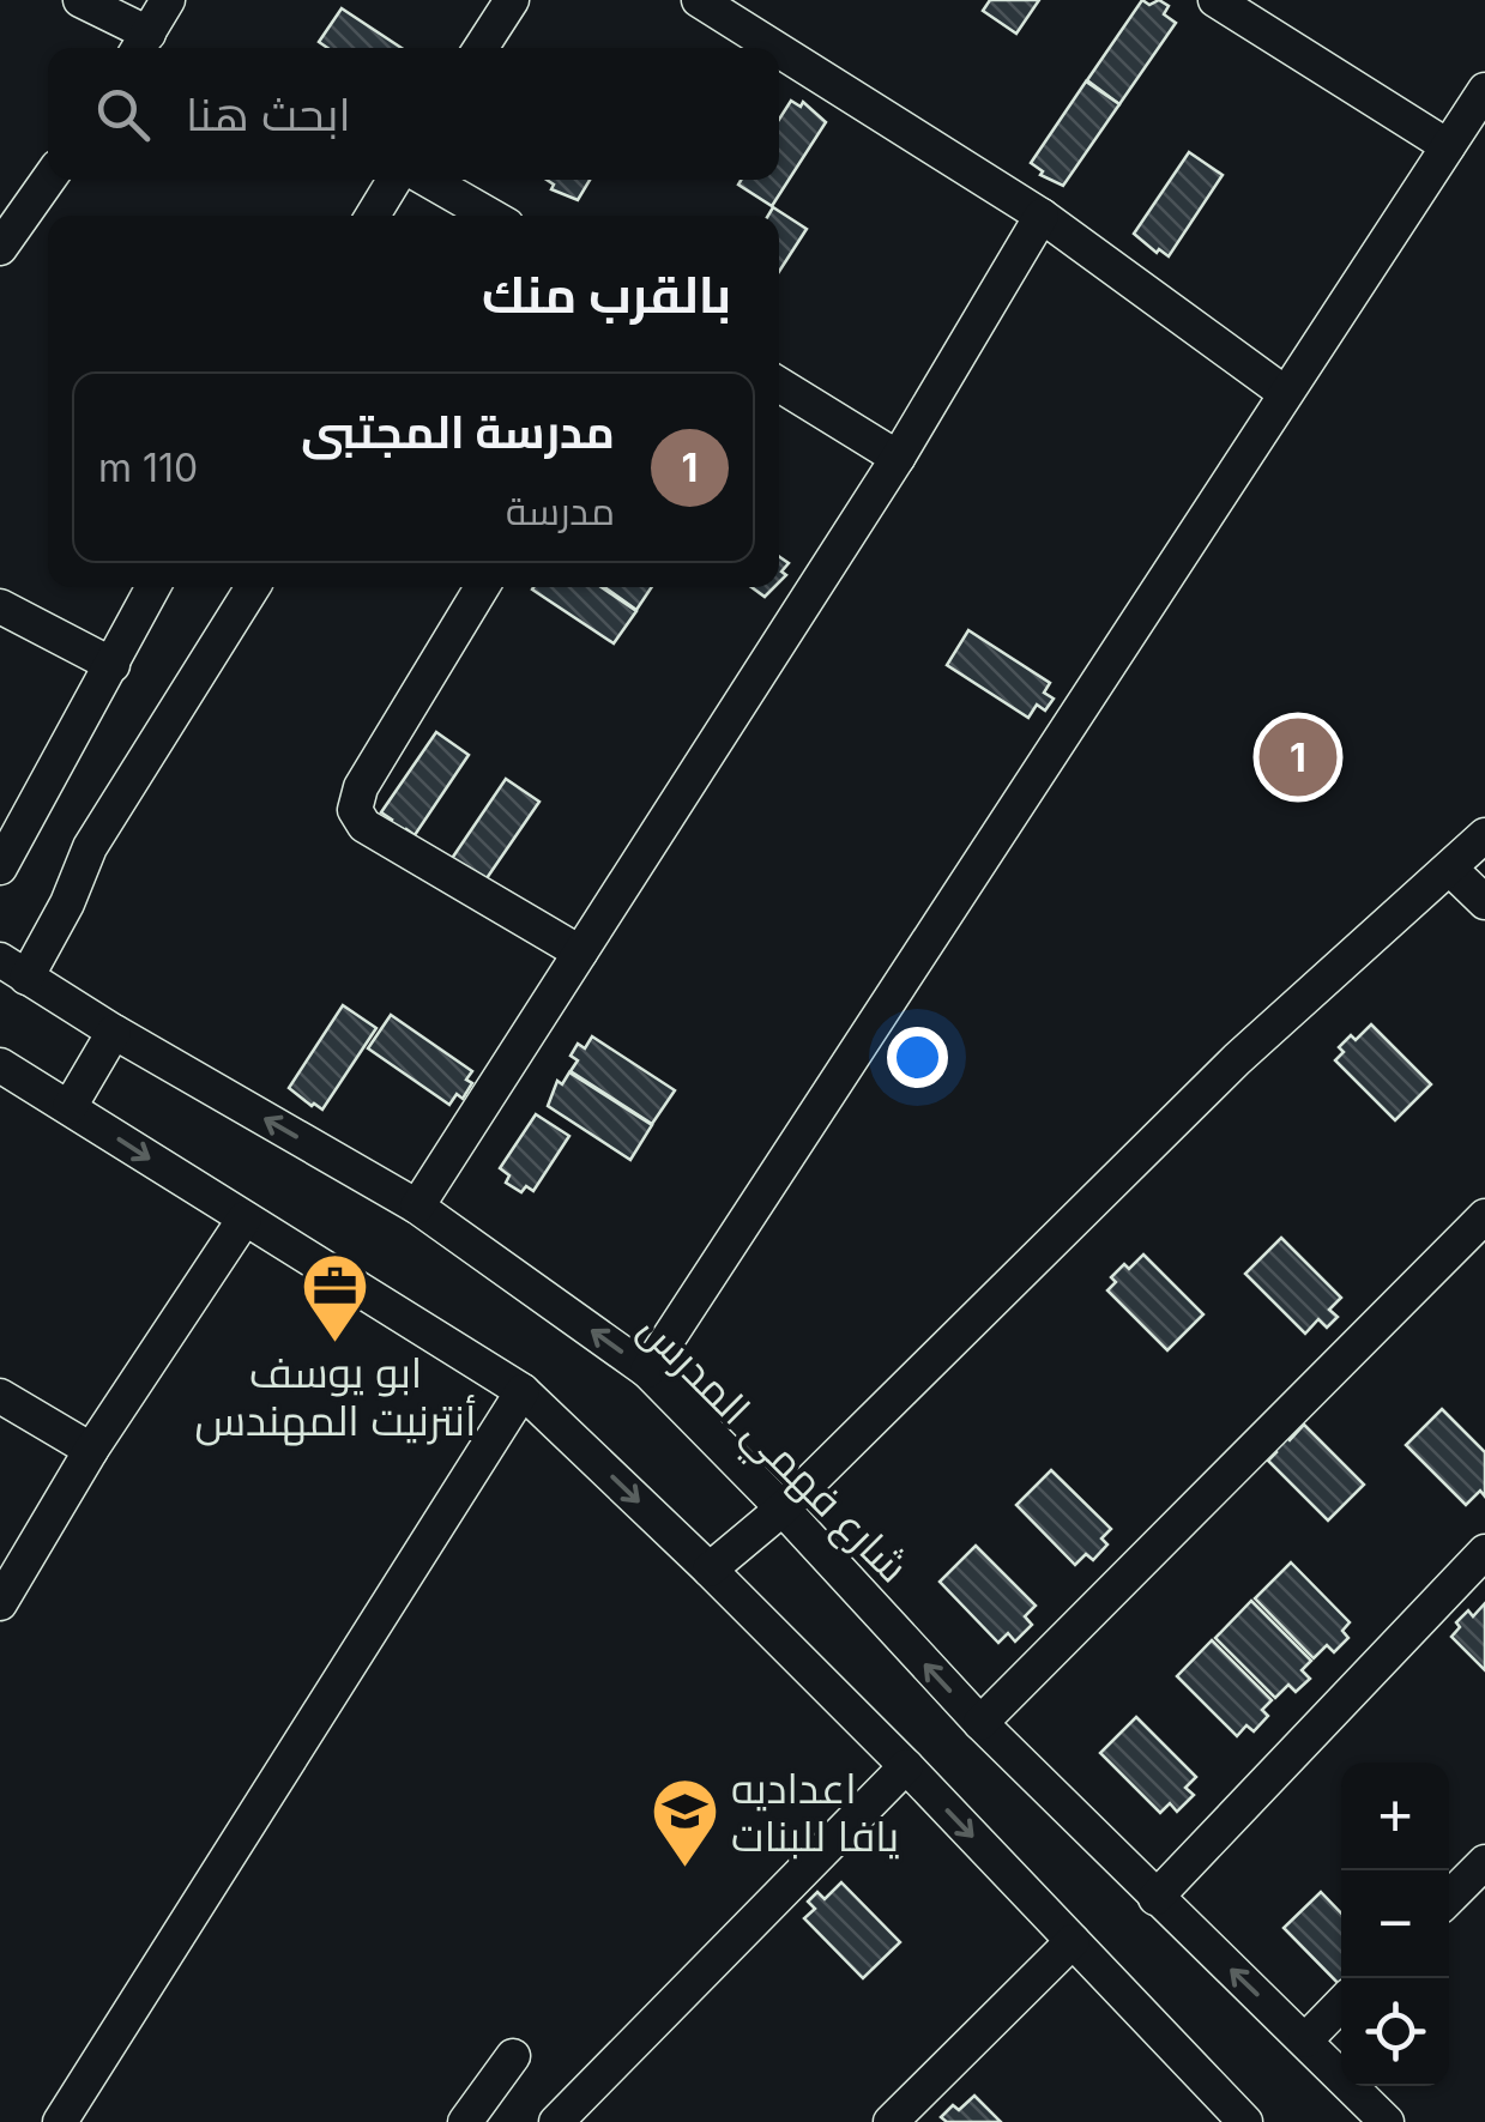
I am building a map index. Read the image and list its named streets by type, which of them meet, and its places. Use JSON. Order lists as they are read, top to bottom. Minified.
{"streets":{"street":["شارع فهمي المدرس"]},"places":{"office":["ابو يوسف أنترنيت المهندس"],"school or university":["اعداديه يافا للبنات"]},"page":{"search":"ابحث هنا","heading":"بالقرب منك","list":[{"mark":"1","name":"مدرسة المجتبى","note":"مدرسة","value":"110 m"}],"pins":"1","map_buttons":["+","−"]}}
